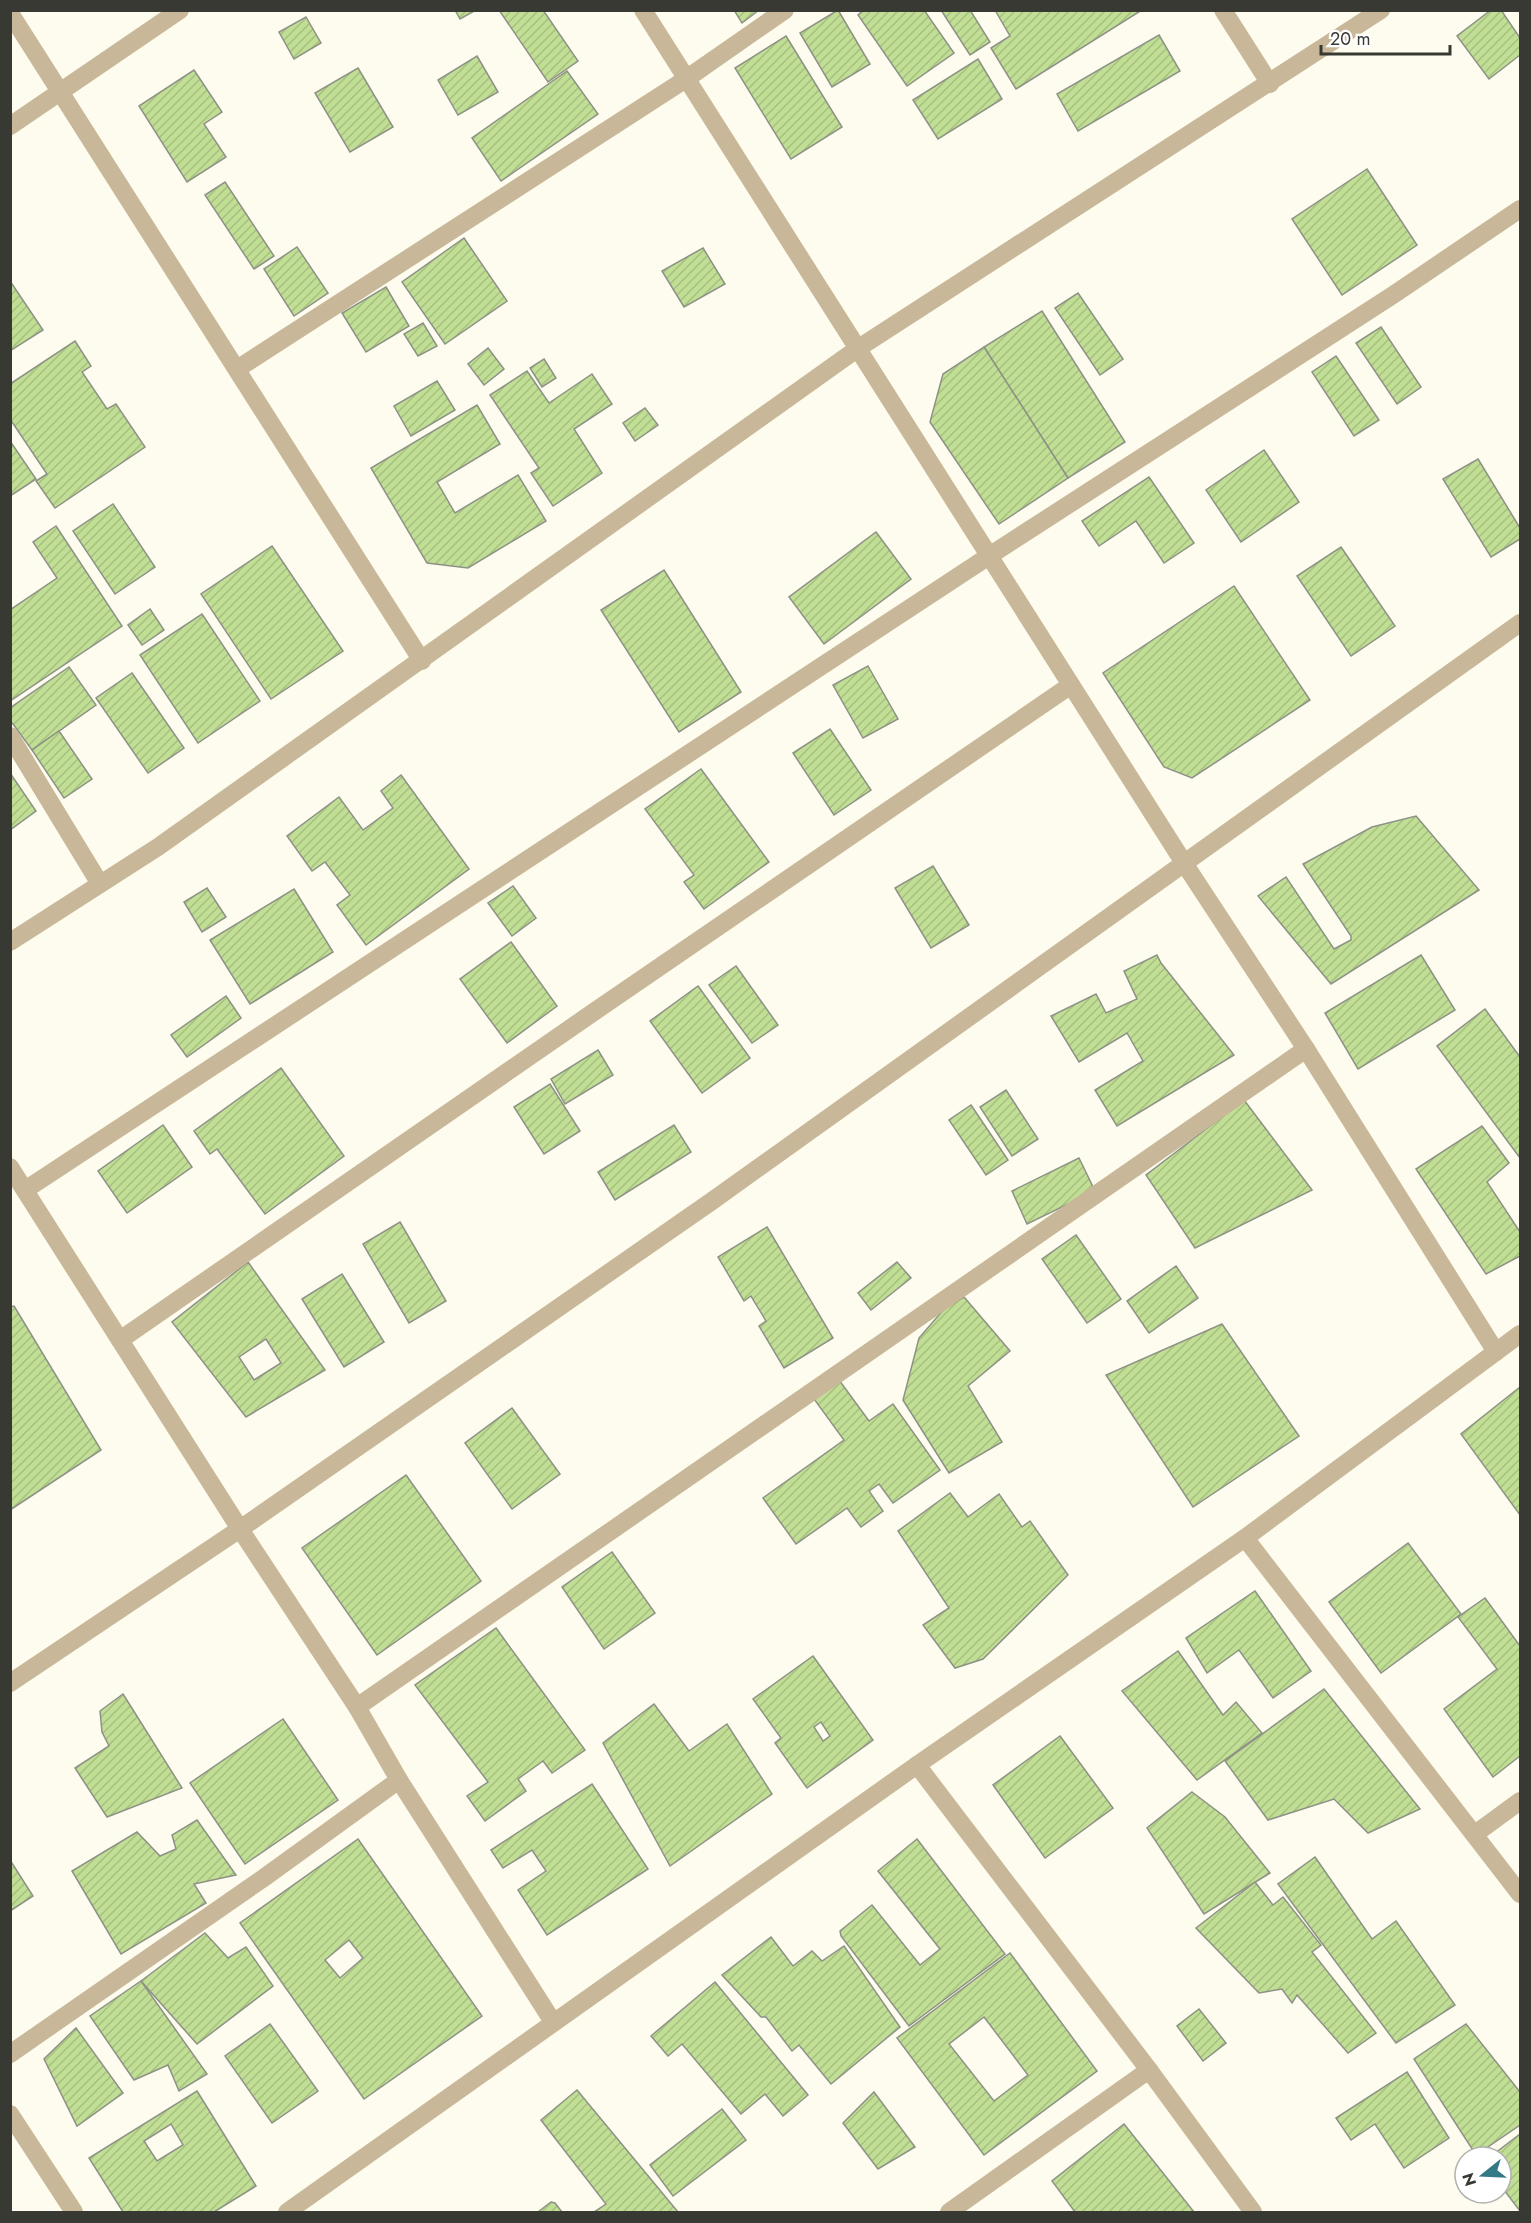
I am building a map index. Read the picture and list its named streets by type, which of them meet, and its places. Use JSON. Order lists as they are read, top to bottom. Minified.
{"scale_bar":"20 m","north":"left"}
